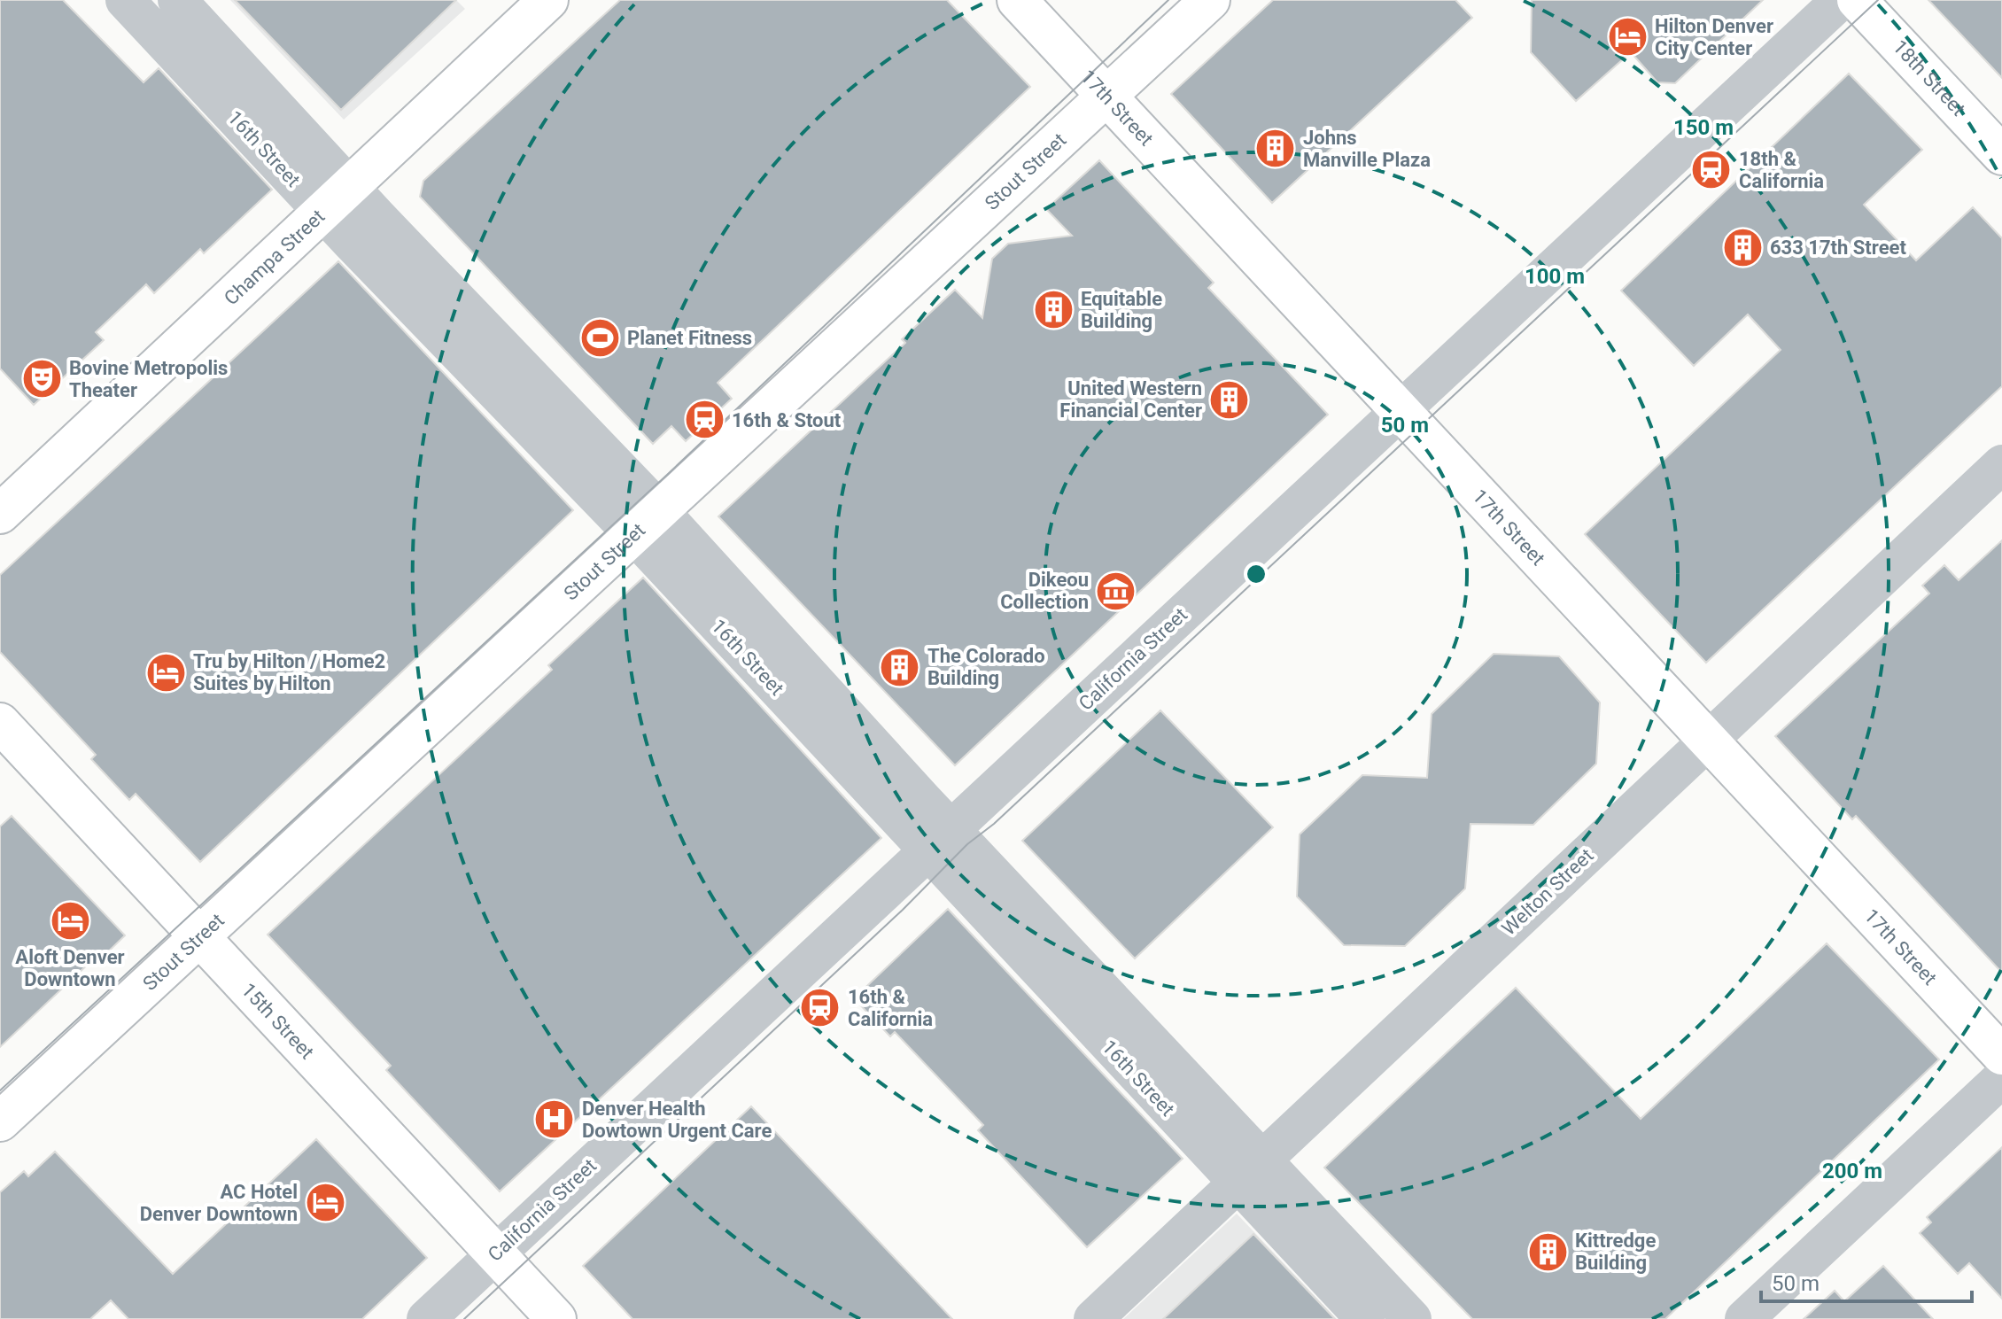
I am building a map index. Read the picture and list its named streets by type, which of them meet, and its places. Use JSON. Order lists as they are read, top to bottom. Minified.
{"streets":{"main road":["18th Street","17th Street","Stout Street","Champa Street","15th Street"],"street":["16th Street","California Street","Welton Street"]},"crossings":[["17th Street","Stout Street"],["17th Street","California Street"],["17th Street","Welton Street"],["16th Street","Stout Street"],["16th Street","Champa Street"],["16th Street","California Street"],["16th Street","Welton Street"],["Stout Street","15th Street"],["California Street","15th Street"]],"places":{"hotel":["Hilton Denver City Center","Tru by Hilton / Home2 Suites by Hilton","Aloft Denver Downtown","AC Hotel Denver Downtown"],"building":["Johns Manville Plaza","633 17th Street","Equitable Building","United Western Financial Center","The Colorado Building","Kittredge Building"],"station":["18th & California","16th & Stout","16th & California"],"sports":["Planet Fitness"],"theatre":["Bovine Metropolis Theater"],"museum":["Dikeou Collection"],"hospital":["Denver Health Dowtown Urgent Care"]},"scale_bar":"50 m","rings":["150 m","100 m","50 m","200 m"]}
